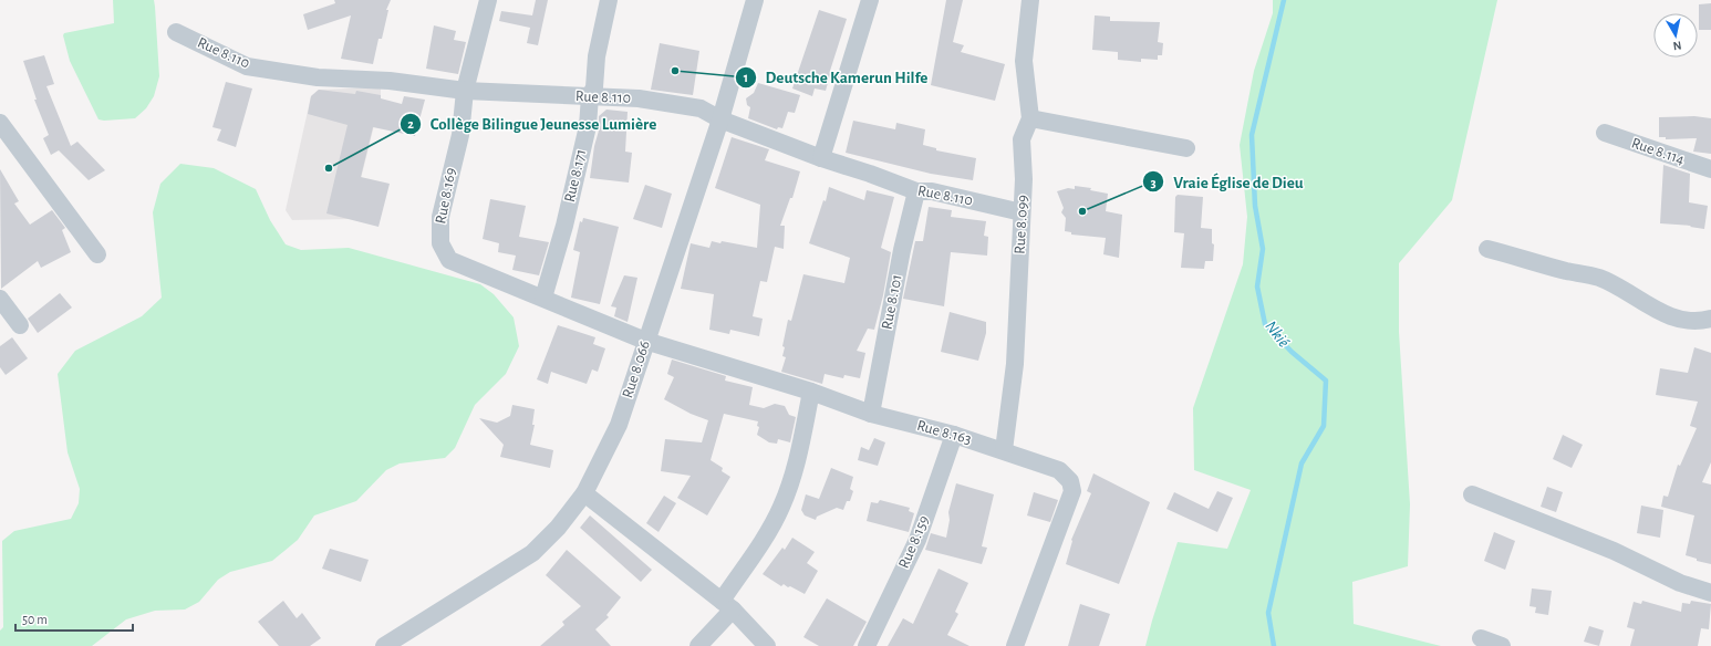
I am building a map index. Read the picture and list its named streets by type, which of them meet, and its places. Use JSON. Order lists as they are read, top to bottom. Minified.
{"streets":{"street":["Rue 8.110","Rue 8.114","Rue 8.171","Rue 8.169","Rue 8.099","Rue 8.101","Rue 8.066","Rue 8.163","Rue 8.159"]},"crossings":[["Rue 8.110","Rue 8.171"],["Rue 8.110","Rue 8.169"],["Rue 8.110","Rue 8.099"],["Rue 8.110","Rue 8.101"],["Rue 8.110","Rue 8.066"],["Rue 8.171","Rue 8.169"],["Rue 8.169","Rue 8.066"],["Rue 8.169","Rue 8.163"],["Rue 8.099","Rue 8.163"],["Rue 8.101","Rue 8.163"],["Rue 8.066","Rue 8.163"],["Rue 8.163","Rue 8.159"]],"water":["Nkié"],"places":["Deutsche Kamerun Hilfe","Collège Bilingue Jeunesse Lumière","Vraie Église de Dieu"],"scale_bar":"50 m","north":"bottom"}
